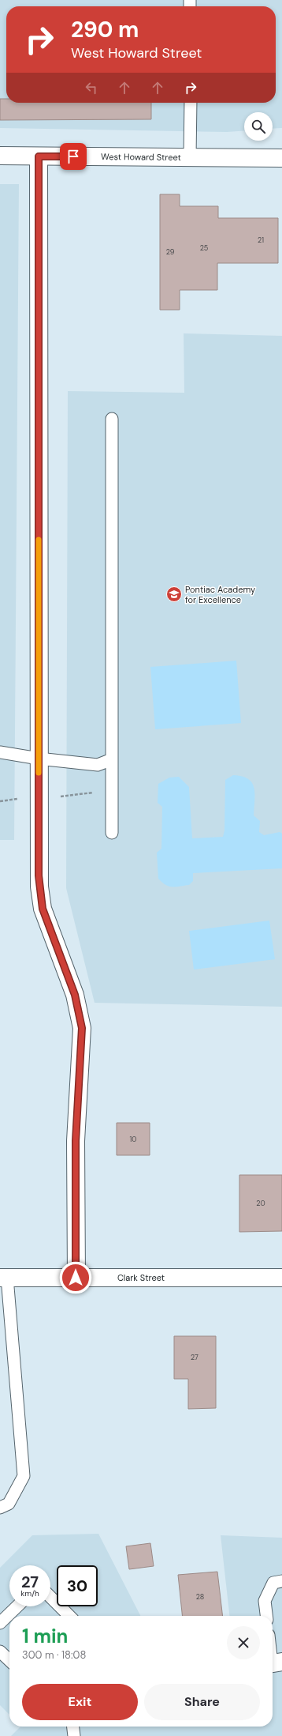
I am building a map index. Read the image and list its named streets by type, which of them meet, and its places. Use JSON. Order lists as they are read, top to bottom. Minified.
{"streets":{"street":["West Howard Street","Clark Street"]},"places":{"school or university":["Pontiac Academy for Excellence"]},"house_numbers":["21","25","29","10","20","27","28"],"page":{"turn":["290 m","West Howard Street"],"speed":"27 km/h","limit":"30","heading":["1 min","300 m · 18:08"],"buttons":["Exit","Share"]}}
